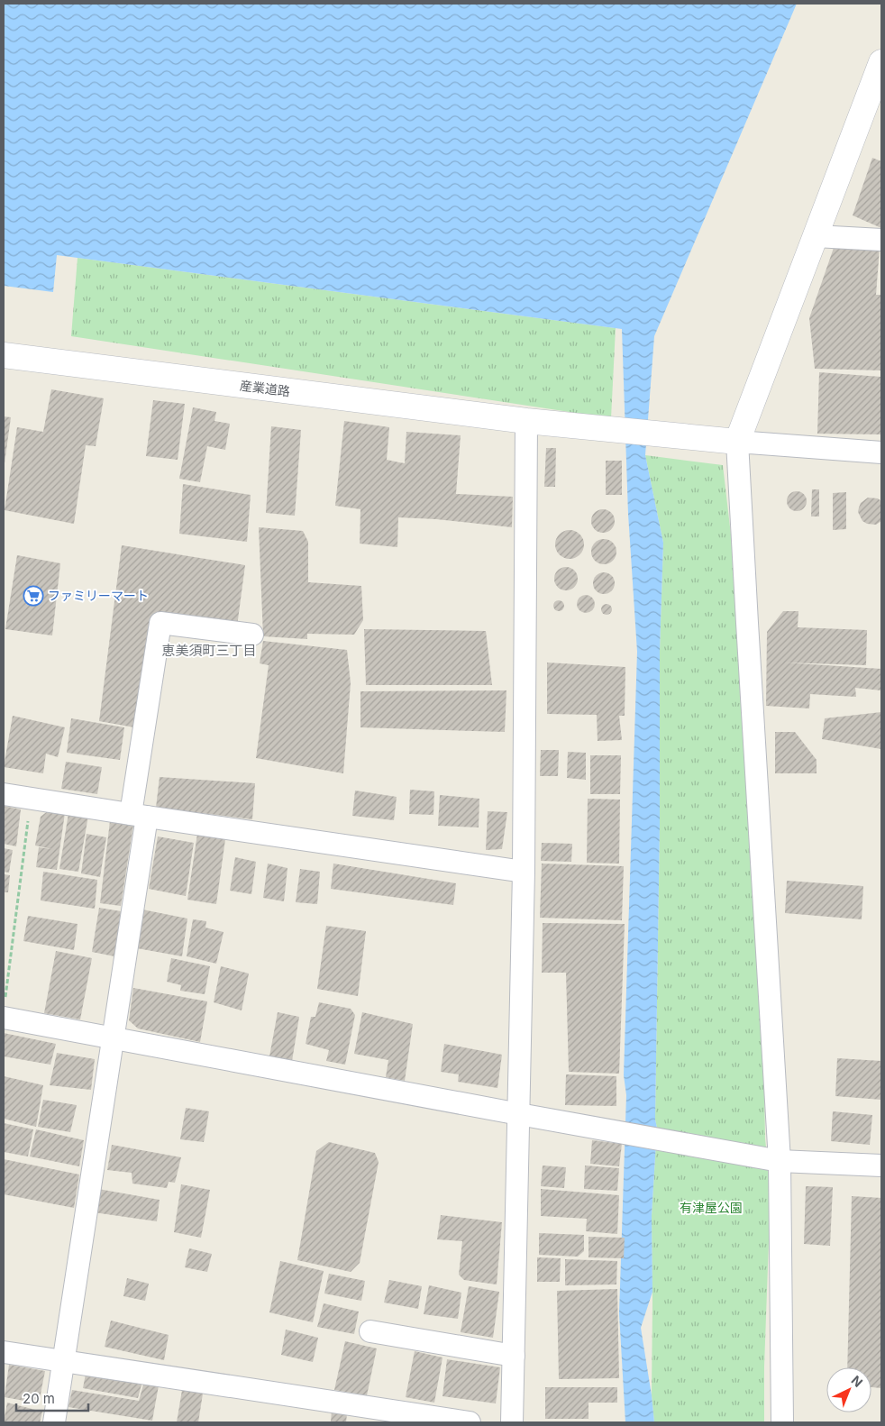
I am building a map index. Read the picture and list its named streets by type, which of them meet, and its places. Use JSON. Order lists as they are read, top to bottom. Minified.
{"streets":{"street":["産業道路"]},"districts":["恵美須町三丁目"],"parks":["有津屋公園"],"places":{"supermarket":["ファミリーマート"]},"scale_bar":"20 m","north":"top right"}
